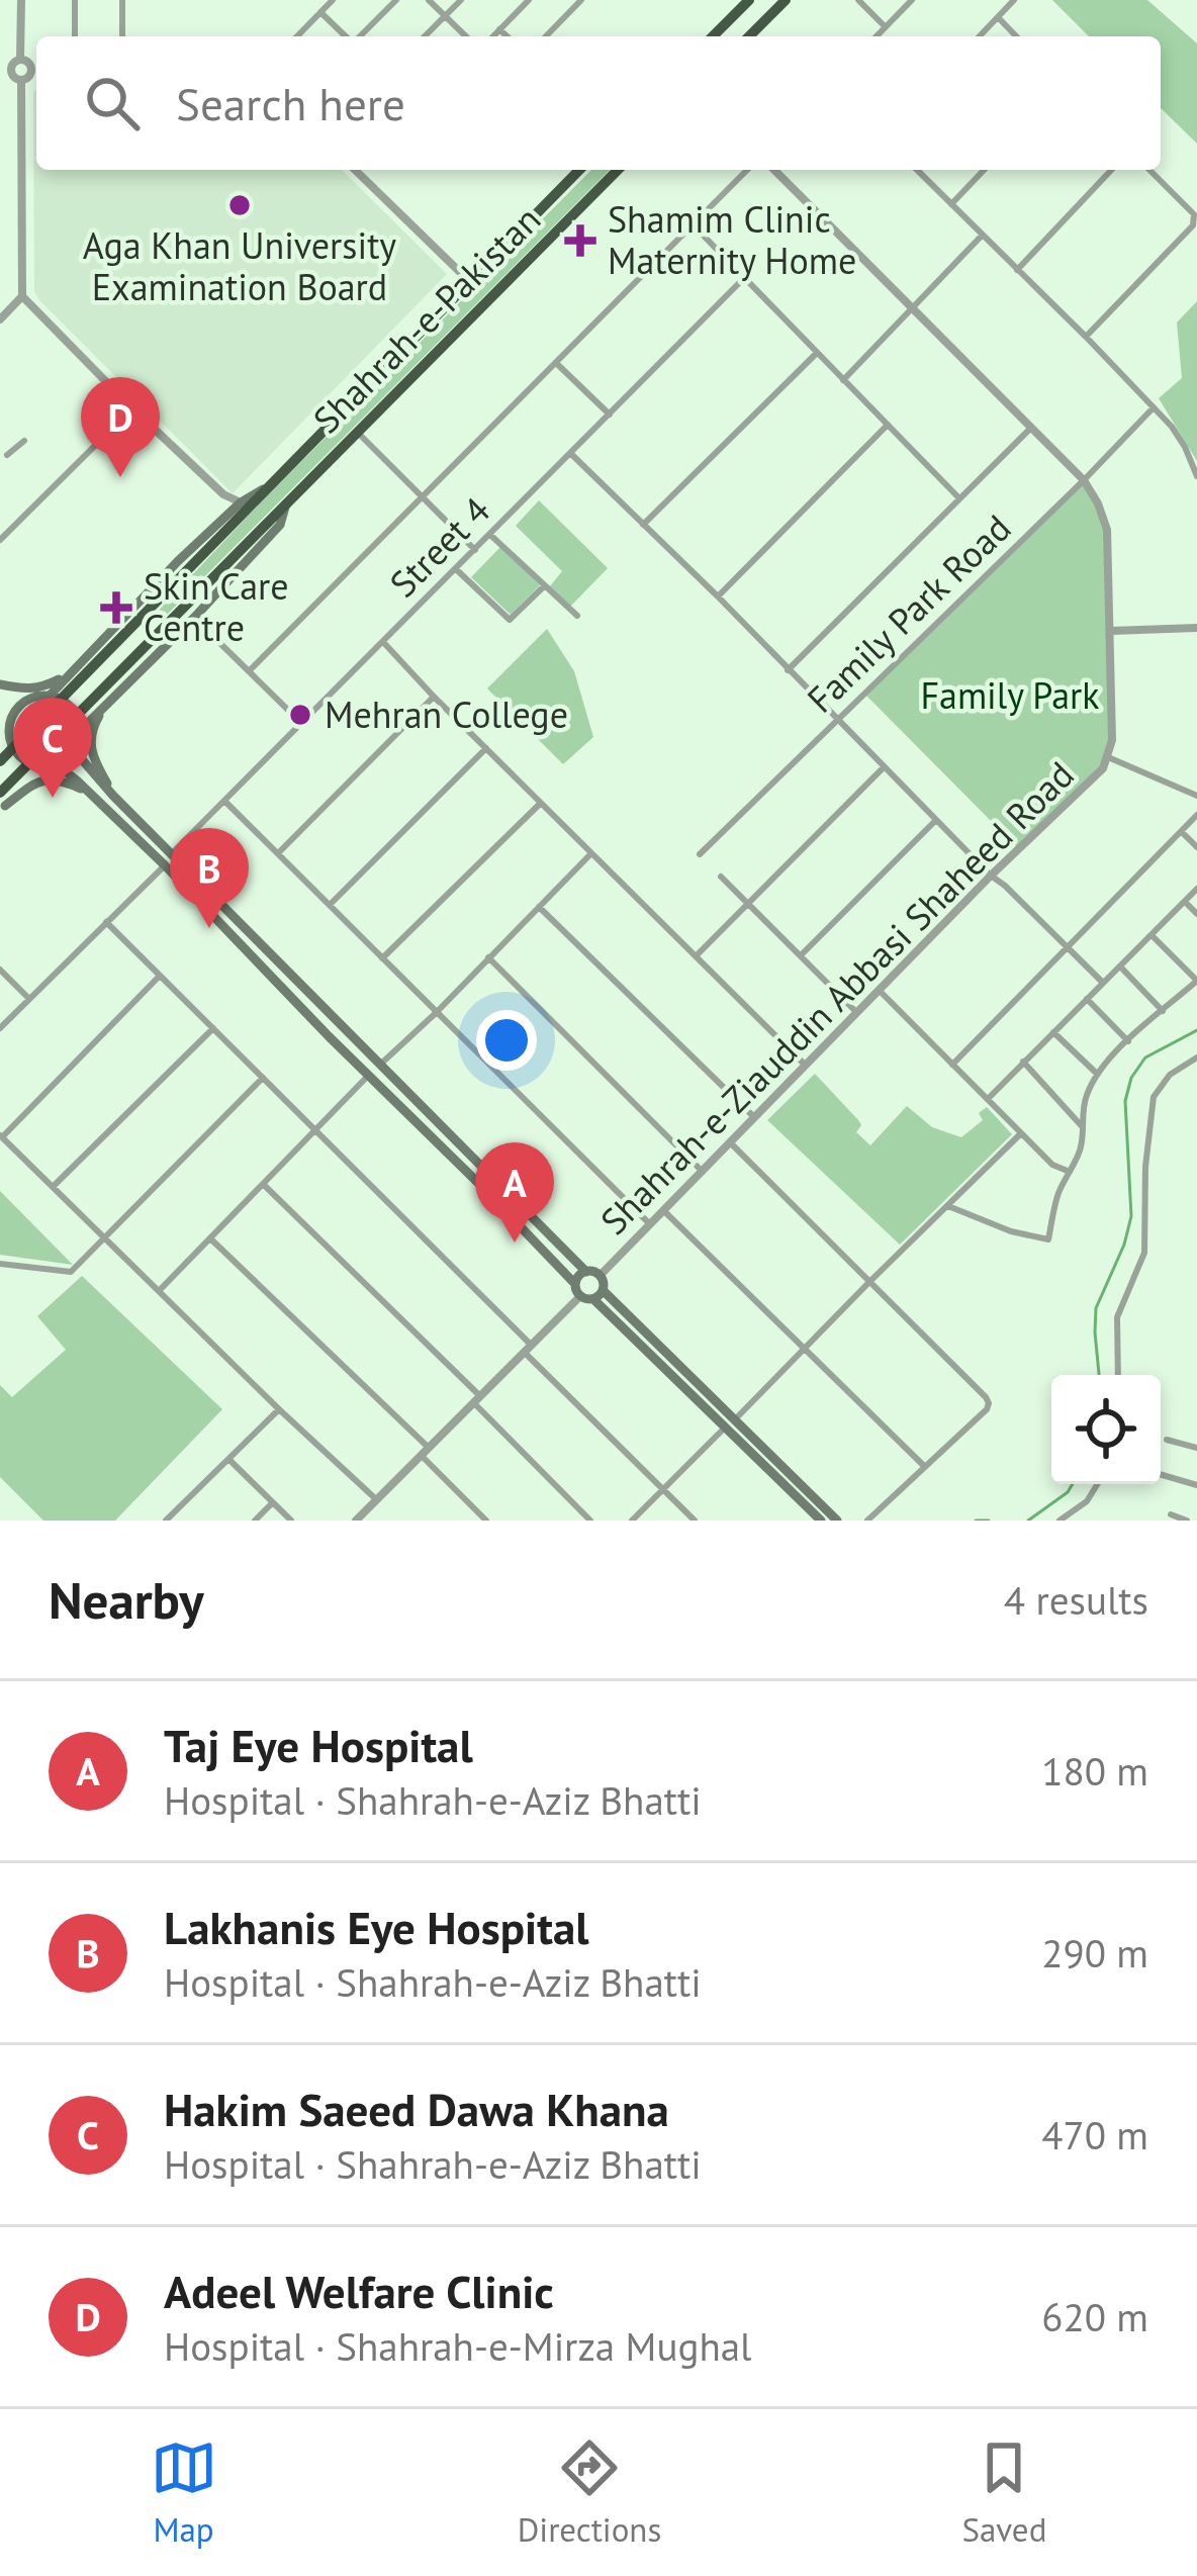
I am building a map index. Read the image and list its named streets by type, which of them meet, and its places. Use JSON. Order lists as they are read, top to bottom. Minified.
{"streets":{"highway":["Shahrah-e-Pakistan"],"street":["Street 4","Family Park Road","Shahrah-e-Ziauddin Abbasi Shaheed Road"]},"crossings":[["Family Park Road","Shahrah-e-Ziauddin Abbasi Shaheed Road"]],"parks":["Family Park"],"places":{"other":["Aga Khan University Examination Board","Mehran College"],"health":["Shamim Clinic Maternity Home","Skin Care Centre"]},"page":{"search":"Search here","pins":["D","C","B","A"],"heading":["Nearby","4 results"],"list":[{"mark":"A","name":"Taj Eye Hospital","note":"Hospital · Shahrah-e-Aziz Bhatti","value":"180 m"},{"mark":"B","name":"Lakhanis Eye Hospital","note":"Hospital · Shahrah-e-Aziz Bhatti","value":"290 m"},{"mark":"C","name":"Hakim Saeed Dawa Khana","note":"Hospital · Shahrah-e-Aziz Bhatti","value":"470 m"},{"mark":"D","name":"Adeel Welfare Clinic","note":"Hospital · Shahrah-e-Mirza Mughal","value":"620 m"}],"nav":["Map","Directions","Saved"]}}
